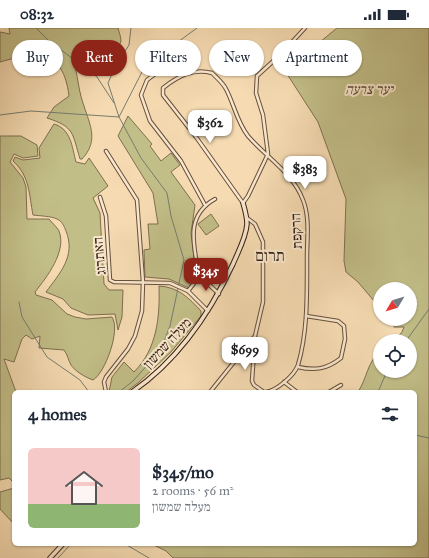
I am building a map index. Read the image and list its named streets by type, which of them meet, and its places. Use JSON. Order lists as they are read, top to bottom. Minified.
{"streets":{"street":["הרקפת","האתרוג","מעלה שמשון"]},"crossings":[["הרקפת","מעלה שמשון"]],"districts":["תרום"],"parks":["יער צרעה"],"north":"bottom left","page":{"status":"08:32","chip":["Buy","Rent","Filters","New","Apartment"],"price":["$362","$383","$345","$699"],"heading":"4 homes","list":[{"name":"$345/mo","note":"2 rooms · 56 m² · מעלה שמשון"}]}}
